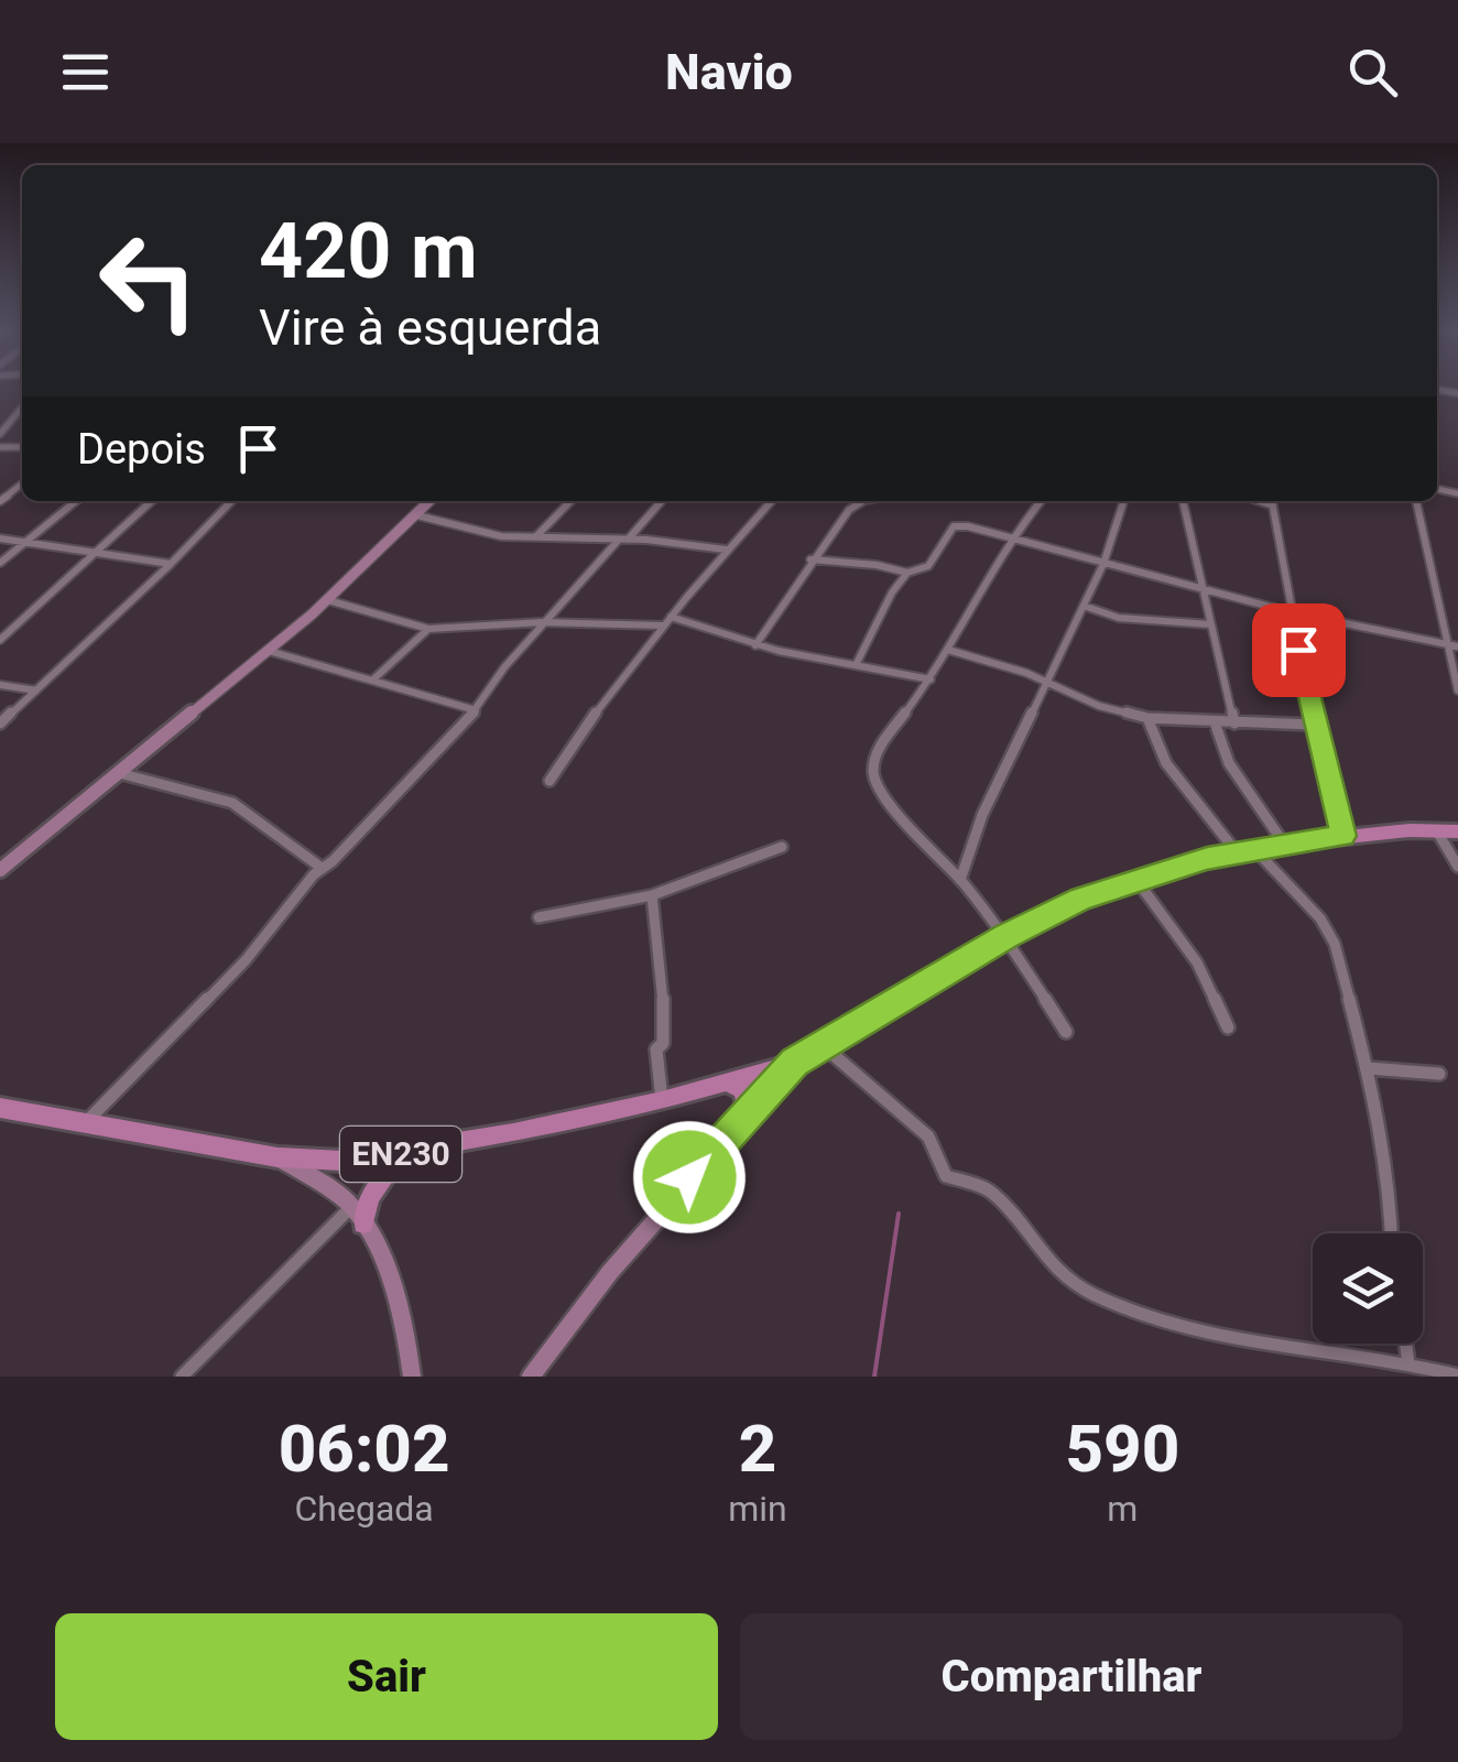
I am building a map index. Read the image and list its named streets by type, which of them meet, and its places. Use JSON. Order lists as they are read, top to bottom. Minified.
{"streets":{"main road":["EN230"]},"page":{"header":"Navio","turn":["420 m","Vire à esquerda"],"then":"Depois","eta":["06:02","Chegada","2","min","590","m"],"buttons":["Sair","Compartilhar"]}}
